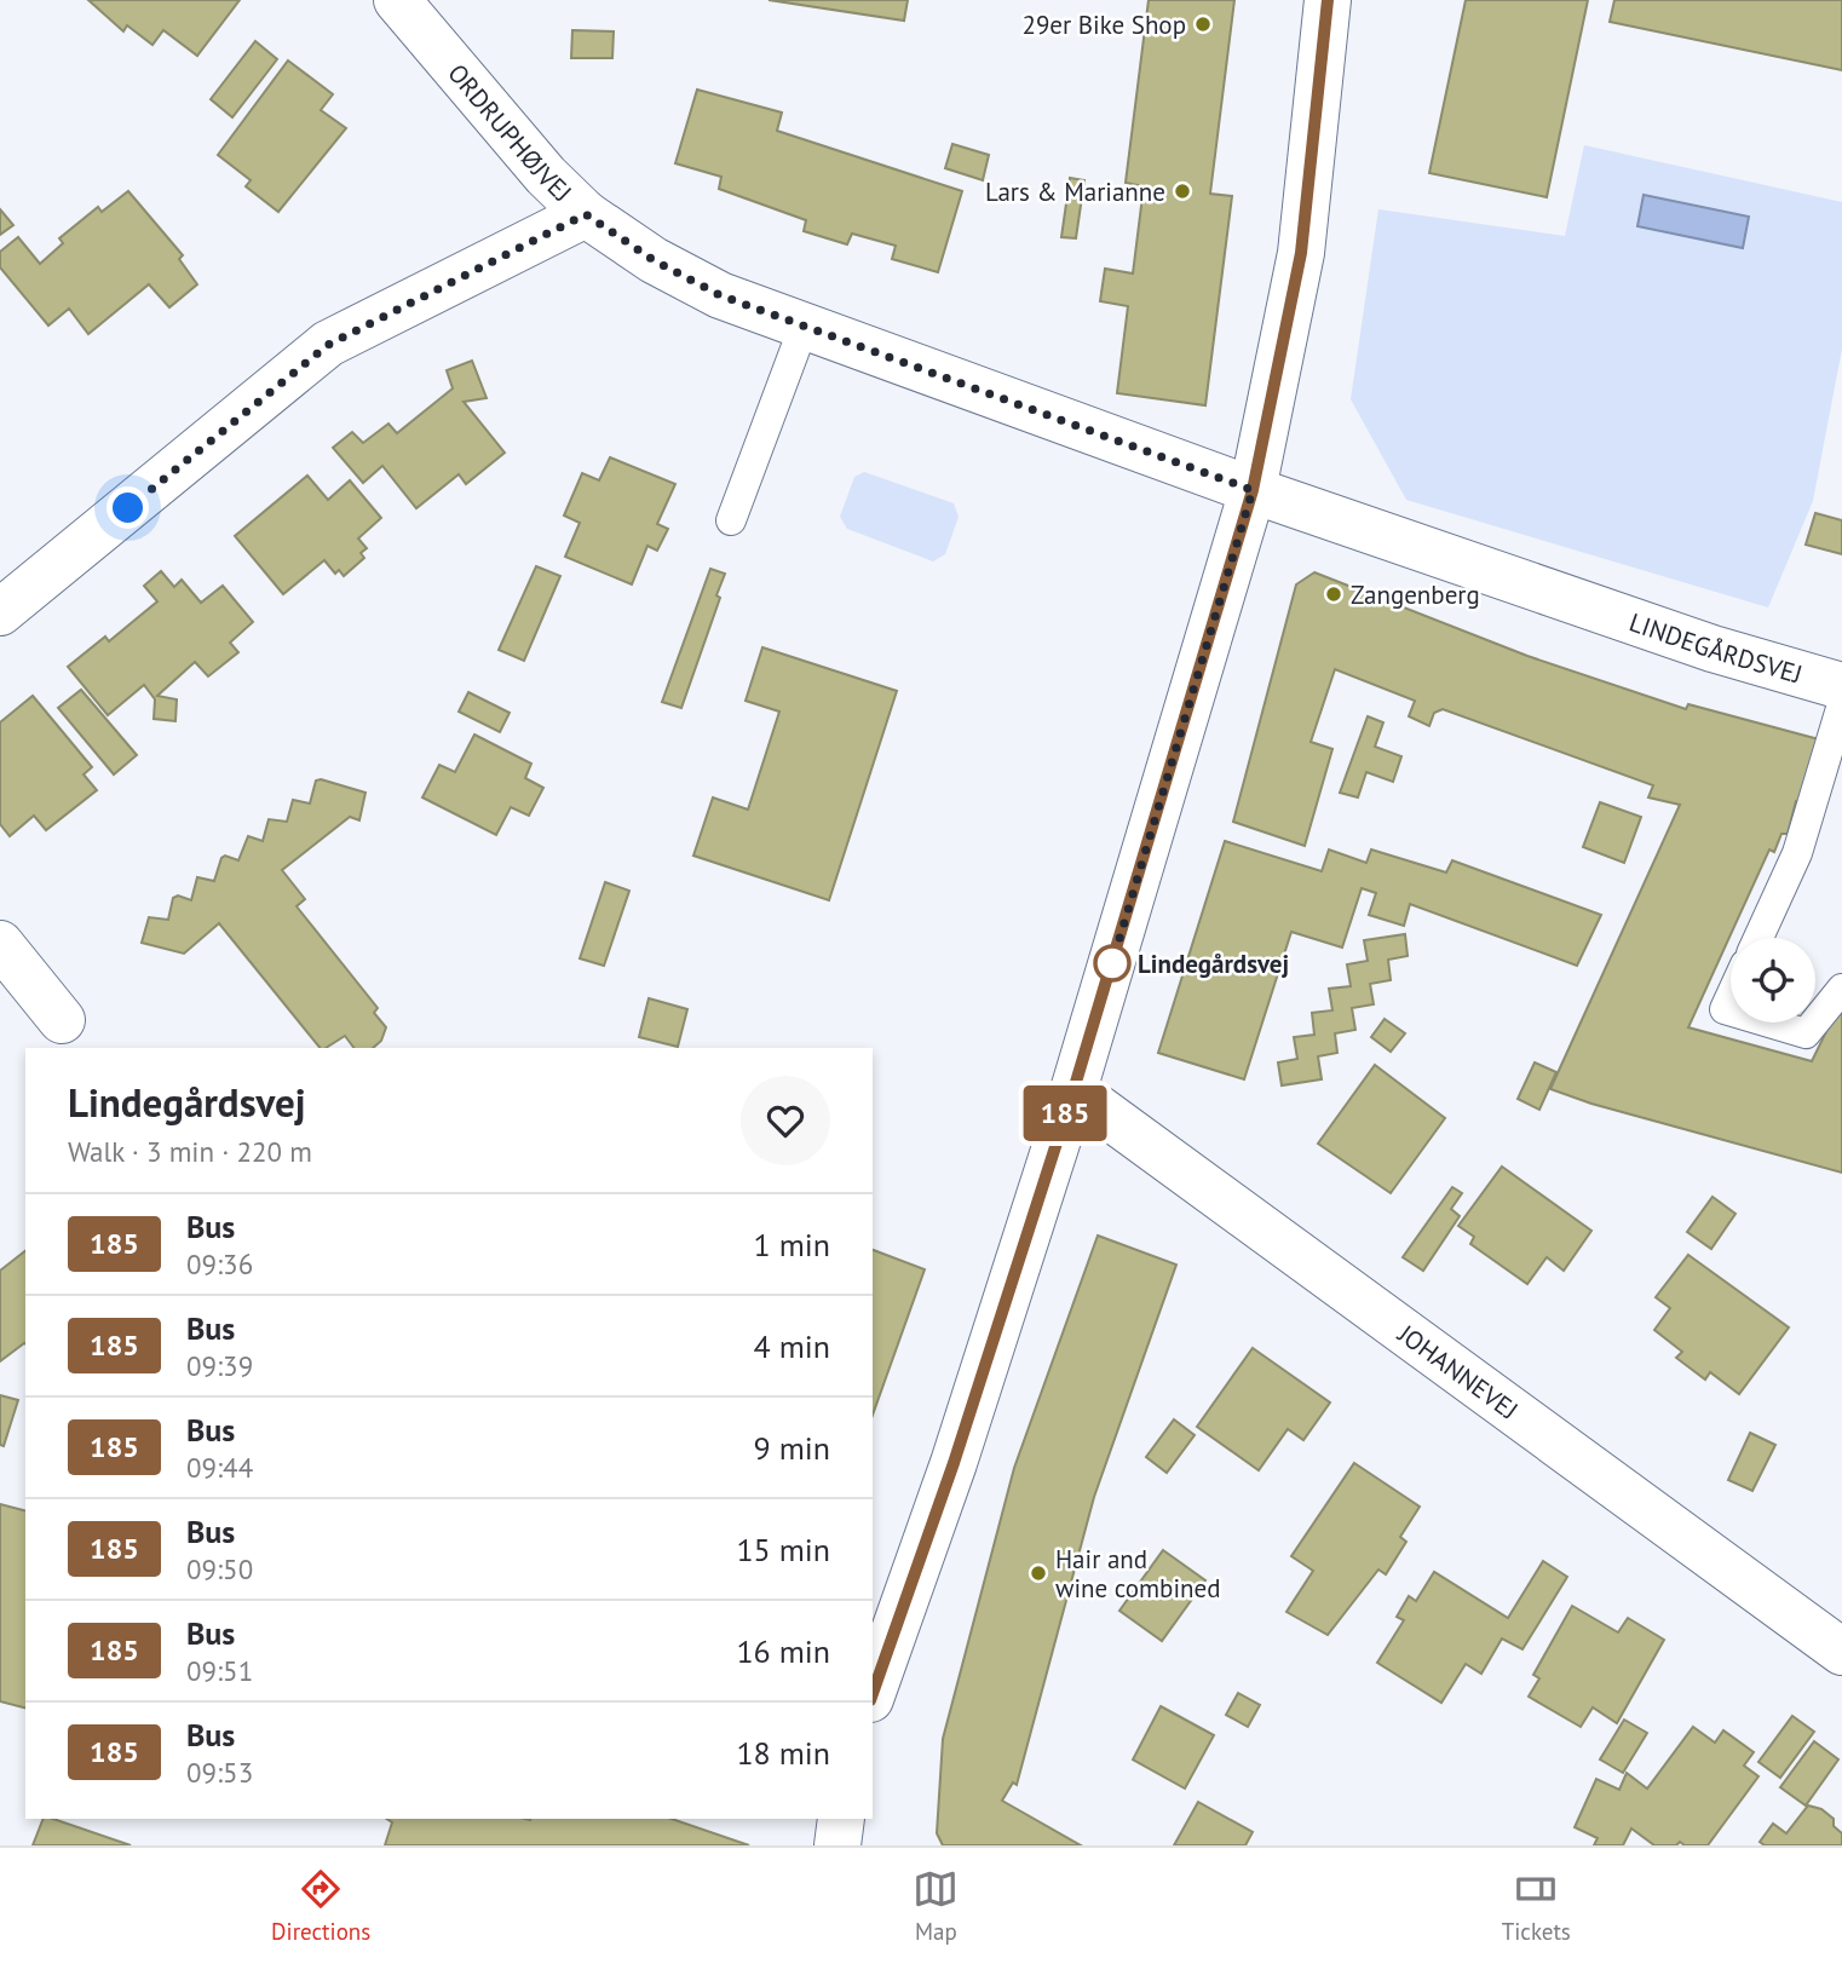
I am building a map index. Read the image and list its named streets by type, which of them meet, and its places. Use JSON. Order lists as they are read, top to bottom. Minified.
{"streets":{"street":["ORDRUPHØJVEJ","LINDEGÅRDSVEJ","JOHANNEVEJ"]},"crossings":[["ORDRUPHØJVEJ","LINDEGÅRDSVEJ"]],"places":["29er Bike Shop","Lars & Marianne","Zangenberg","Lindegårdsvej","Hair and wine combined"],"lines":["bus line 185"],"page":{"on_map":"185","heading":["Lindegårdsvej","Walk · 3 min · 220 m"],"list":[{"mark":"185","name":"Bus","note":"09:36","value":"1 min"},{"mark":"185","name":"Bus","note":"09:39","value":"4 min"},{"mark":"185","name":"Bus","note":"09:44","value":"9 min"},{"mark":"185","name":"Bus","note":"09:50","value":"15 min"},{"mark":"185","name":"Bus","note":"09:51","value":"16 min"},{"mark":"185","name":"Bus","note":"09:53","value":"18 min"}],"tabs":["Directions","Map","Tickets"]}}
